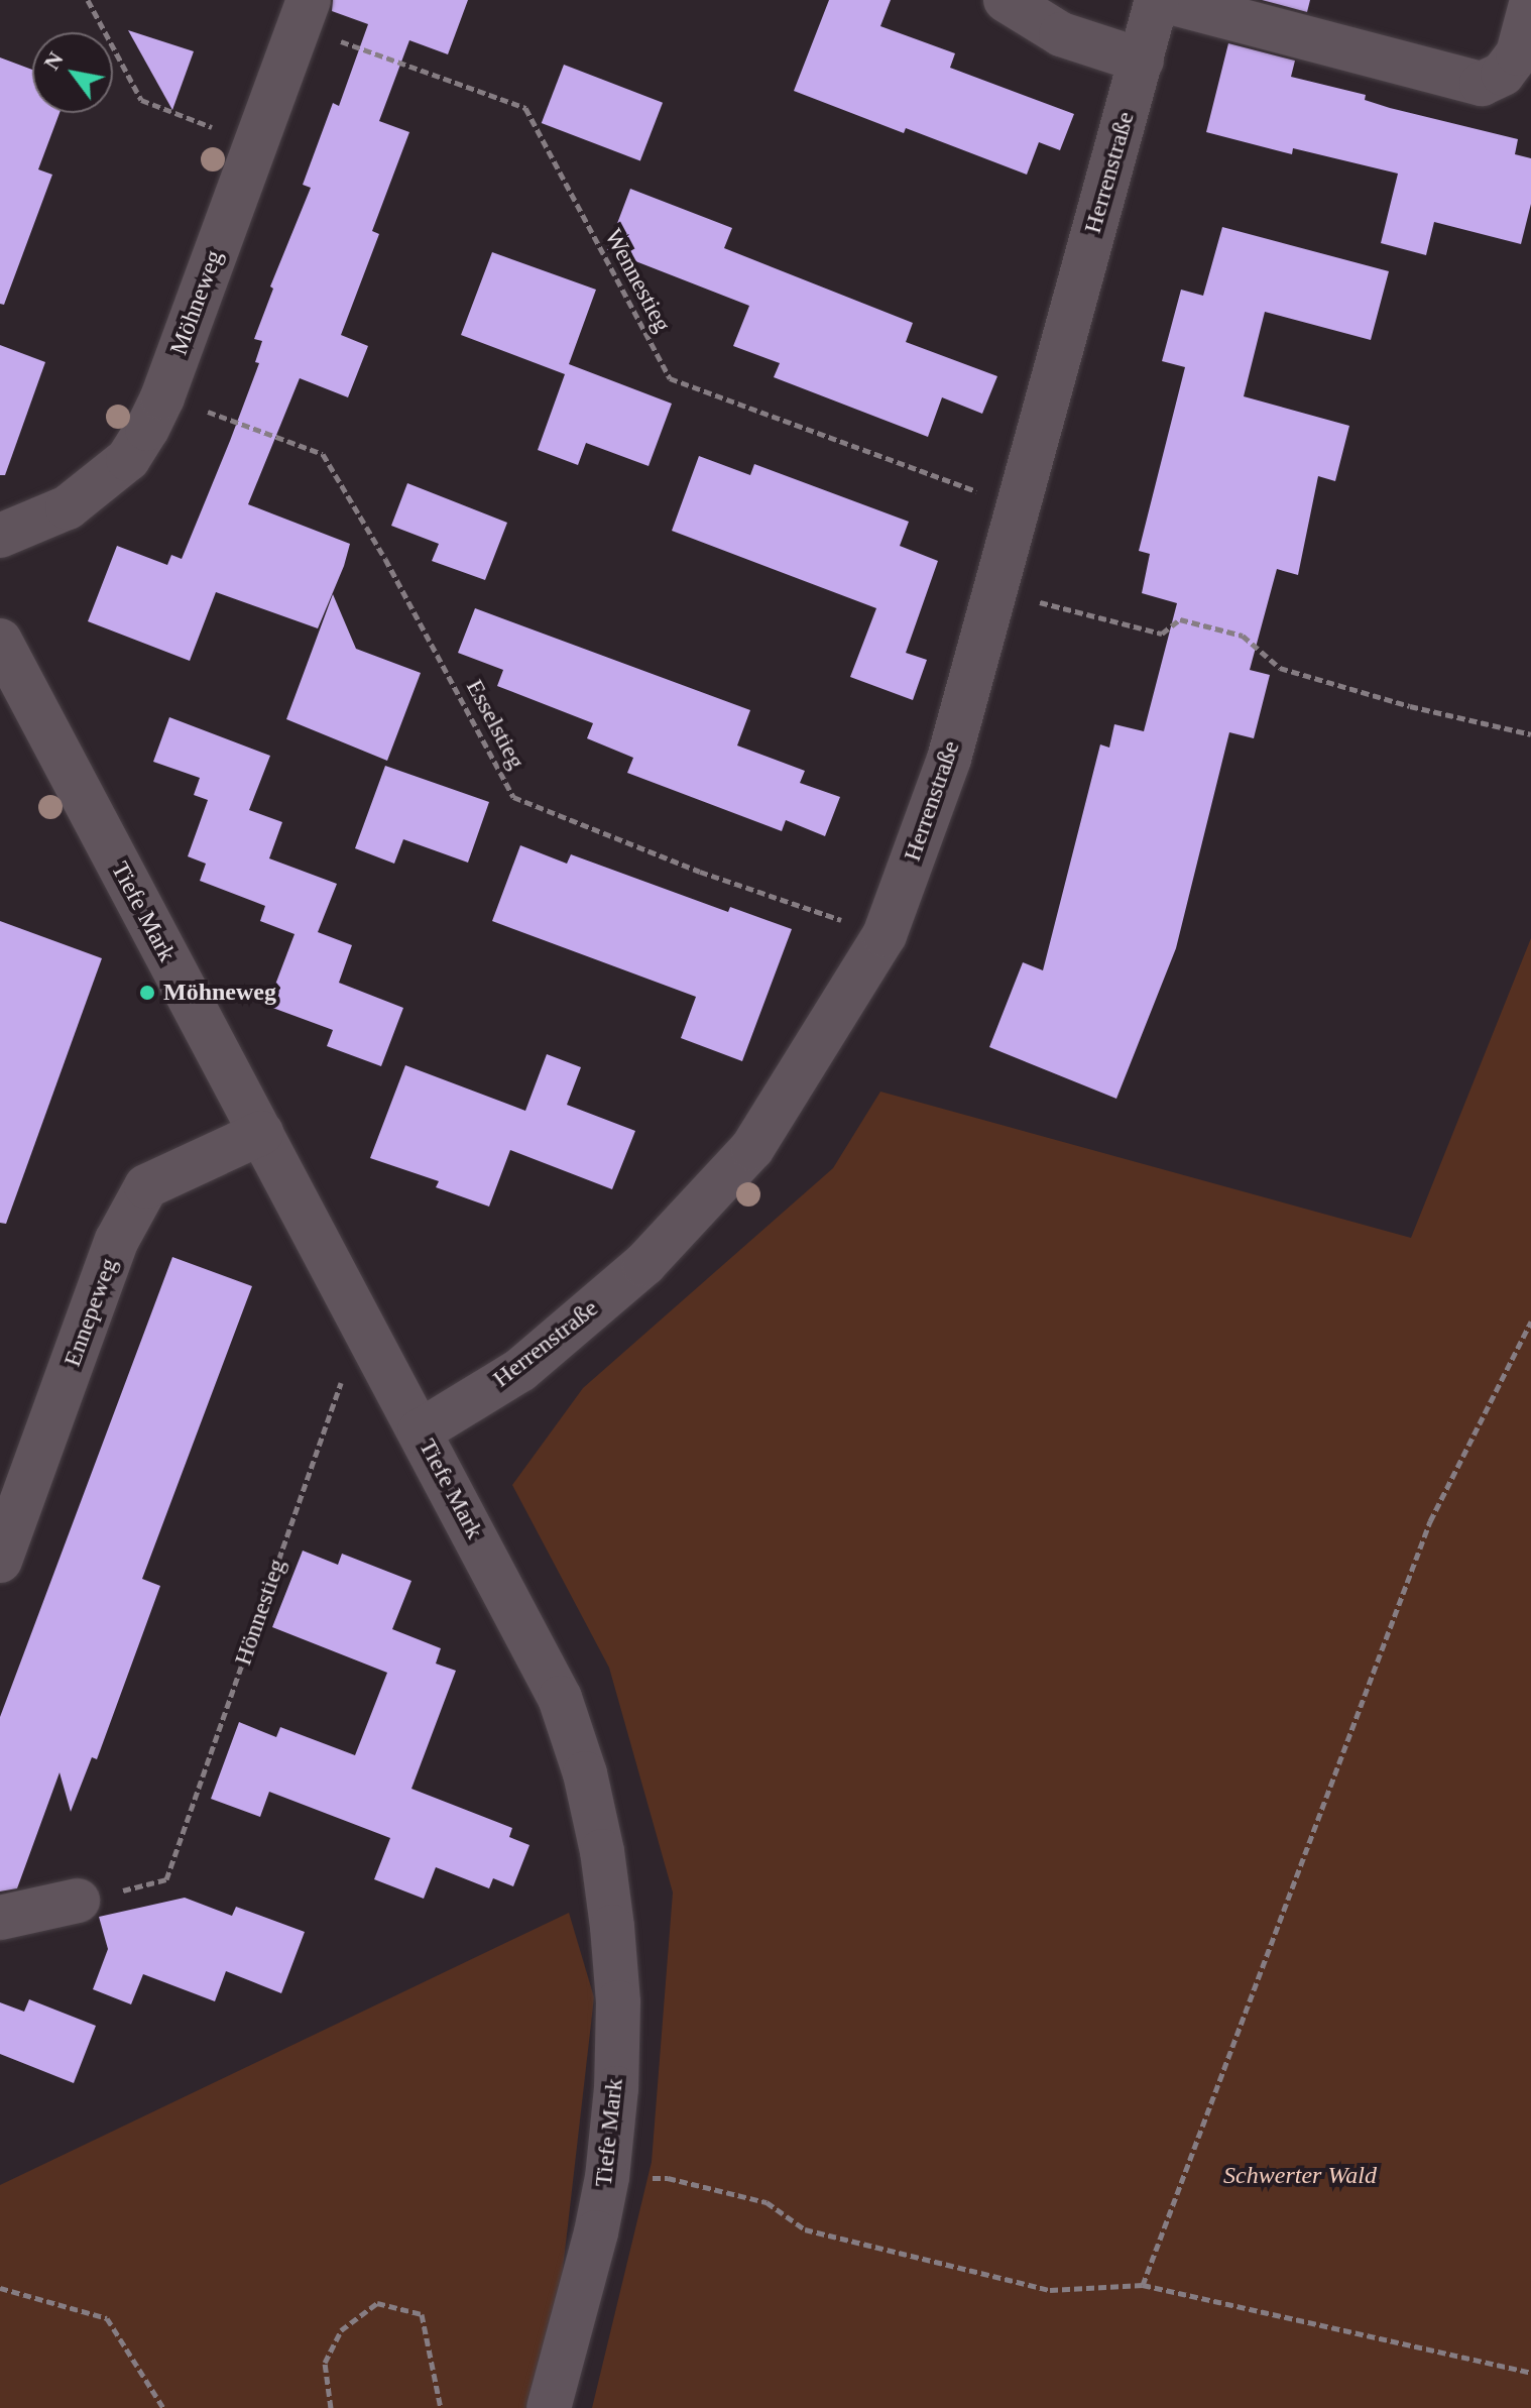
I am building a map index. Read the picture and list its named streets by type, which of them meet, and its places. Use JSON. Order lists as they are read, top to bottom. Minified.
{"streets":{"street":["Herrenstraße","Möhneweg","Tiefe Mark","Ennepeweg"],"path":["Wennestieg","Esselstieg","Hönnestieg"]},"crossings":[["Herrenstraße","Esselstieg"],["Herrenstraße","Tiefe Mark"],["Tiefe Mark","Ennepeweg"],["Tiefe Mark","Hönnestieg"]],"parks":["Schwerter Wald"],"places":["Möhneweg"],"north":"top left"}
